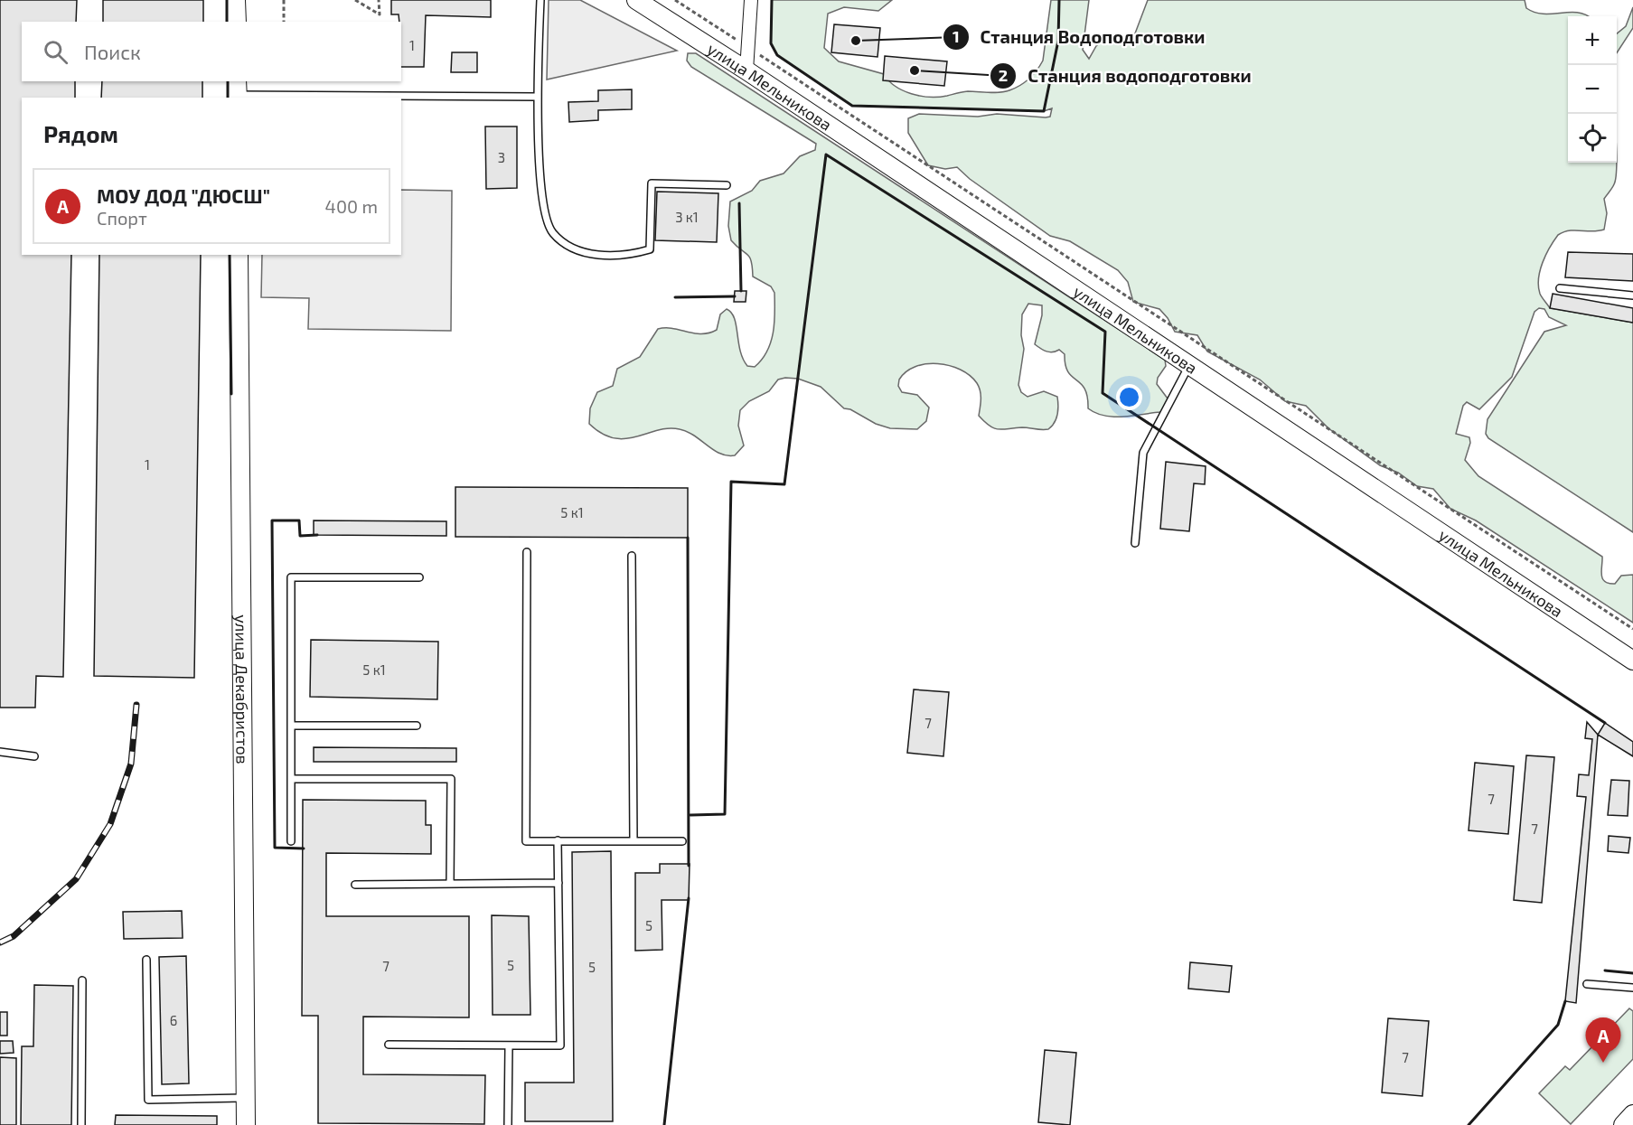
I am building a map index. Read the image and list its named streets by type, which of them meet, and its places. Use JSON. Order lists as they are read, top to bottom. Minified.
{"streets":{"street":["улица Мельникова","улица Декабристов"]},"places":["Станция Водоподготовки","Станция водоподготовки"],"house_numbers":["1","3","3 к1","1","5 к1","5 к1","7","7","7","5","5","7","5","6","7"],"page":{"map_buttons":["+","−"],"search":"Поиск","heading":"Рядом","list":[{"mark":"A","name":"МОУ ДОД \"ДЮСШ\"","note":"Спорт","value":"400 m"}],"pins":"A"}}
